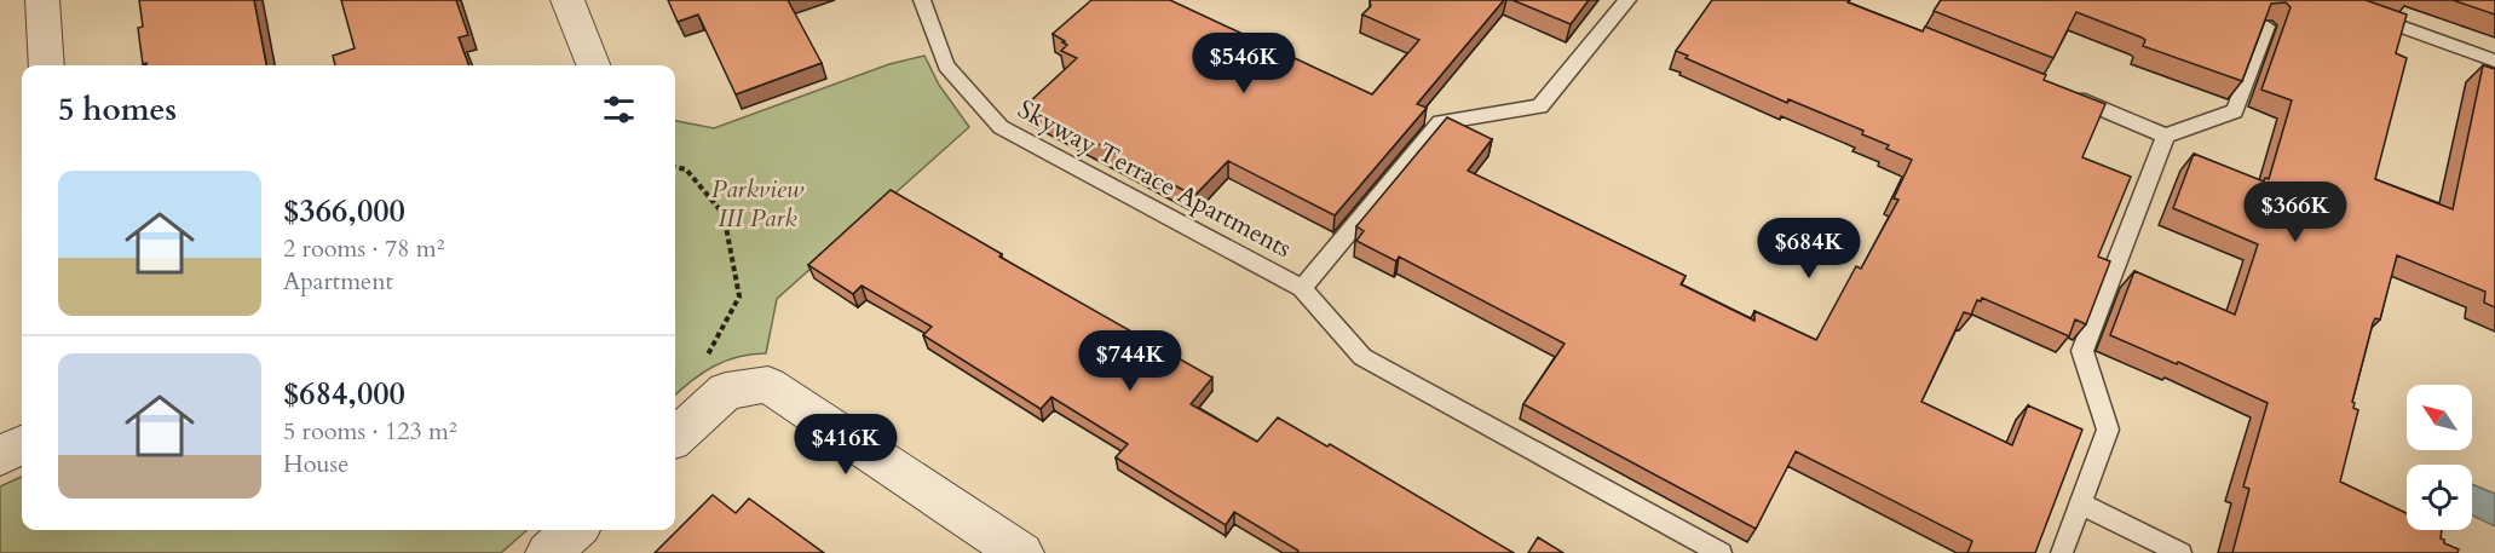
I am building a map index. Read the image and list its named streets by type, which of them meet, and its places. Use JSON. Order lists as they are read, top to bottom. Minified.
{"streets":{"lane":["Skyway Terrace Apartments"]},"parks":["Parkview III Park"],"north":"top left","page":{"price":["$546K","$366K","$684K","$744K","$416K"],"heading":"5 homes","list":[{"name":"$366,000","note":"2 rooms · 78 m² · Apartment"},{"name":"$684,000","note":"5 rooms · 123 m² · House"}]}}
